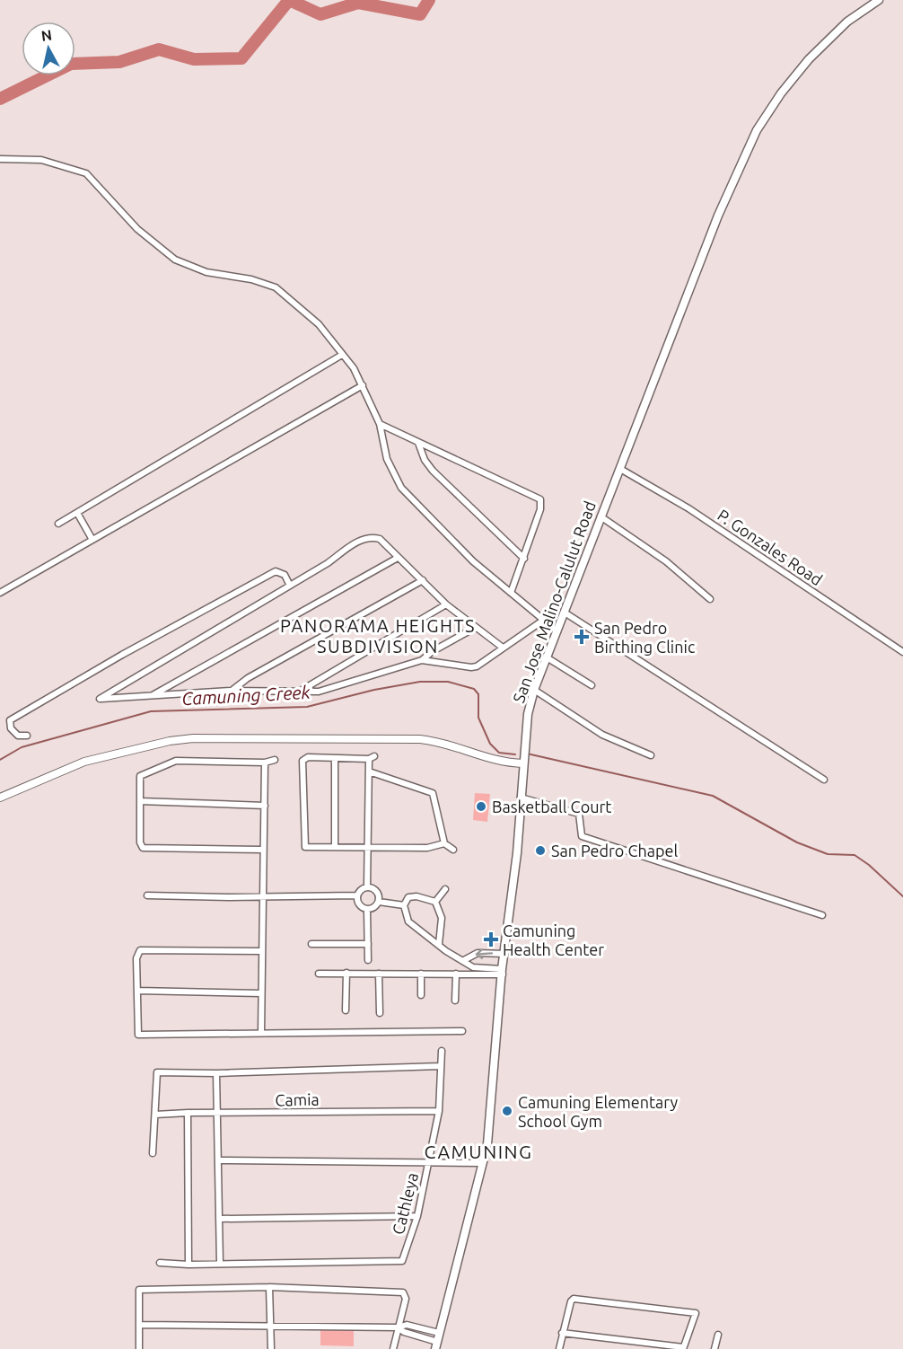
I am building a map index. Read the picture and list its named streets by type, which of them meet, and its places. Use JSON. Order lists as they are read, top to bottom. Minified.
{"streets":{"main road":["San Jose Malino-Calulut Road"],"street":["P. Gonzales Road","Camia","Cathleya"]},"crossings":[["P. Gonzales Road","San Jose Malino-Calulut Road"],["Camia","Cathleya"]],"districts":["PANORAMA HEIGHTS SUBDIVISION","CAMUNING"],"water":["Camuning Creek"],"places":{"health":["San Pedro Birthing Clinic","Camuning Health Center"],"other":["Basketball Court","San Pedro Chapel","Camuning Elementary School Gym"]},"north":"top"}
